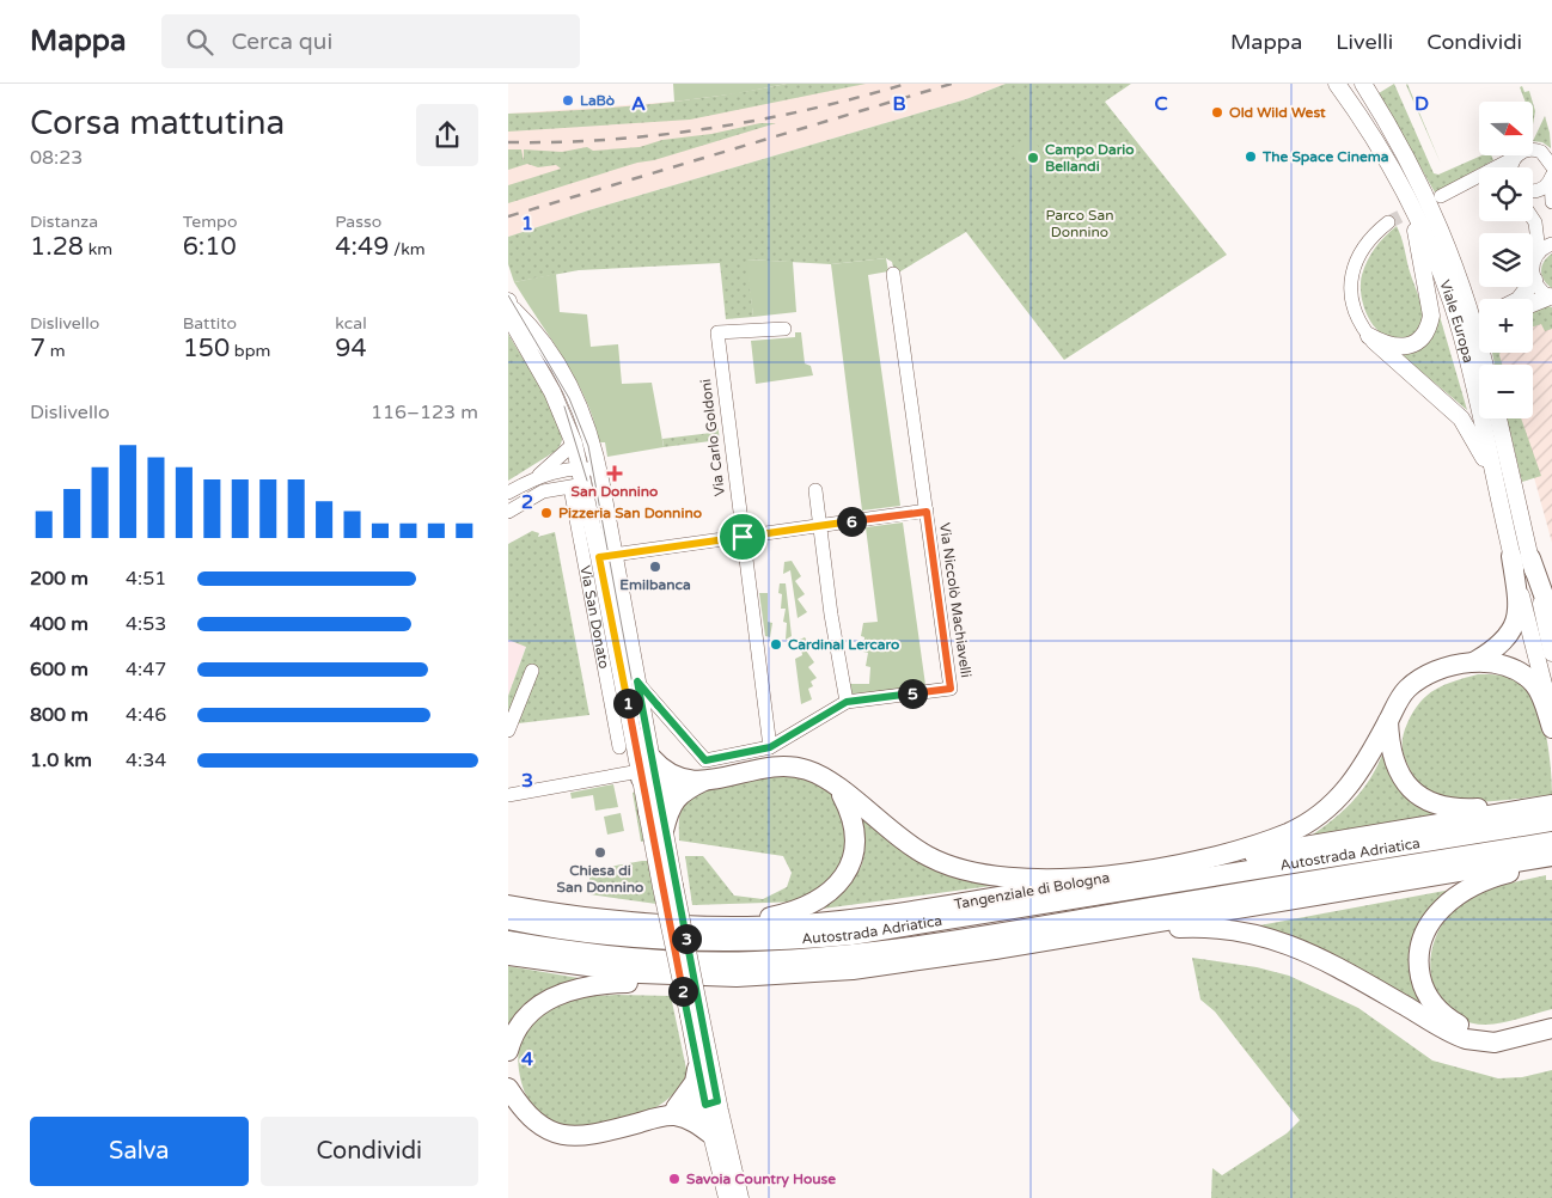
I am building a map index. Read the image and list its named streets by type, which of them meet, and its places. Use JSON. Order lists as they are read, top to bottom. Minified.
{"streets":{"highway":["Autostrada Adriatica","Tangenziale di Bologna"],"main road":["Viale Europa","Via San Donato"],"street":["Via Carlo Goldoni","Via Niccolò Machiavelli"]},"crossings":[["Via Carlo Goldoni","Via Niccolò Machiavelli"],["Via Niccolò Machiavelli","Via San Donato"]],"parks":["Parco San Donnino"],"places":{"other":["LaBò","Old Wild West","The Space Cinema","Campo Dario Bellandi","Pizzeria San Donnino","Emilbanca","Cardinal Lercaro","Chiesa di San Donnino","Savoia Country House"],"health":["San Donnino"]},"north":"right","page":{"header":"Mappa","search":"Cerca qui","nav":["Mappa","Livelli","Condividi"],"heading":["Corsa mattutina","08:23"],"map_buttons":["+","−"],"stats":[["Distanza","1.28 km"],["Tempo","6:10"],["Passo","4:49 /km"],["Dislivello","7 m"],["Battito","150 bpm"],["kcal","94"]],"chart":["Dislivello","116–123 m"],"pins":["6","5","1","3","2"],"list":[{"name":"200 m","note":"4:51"},{"name":"400 m","note":"4:53"},{"name":"600 m","note":"4:47"},{"name":"800 m","note":"4:46"},{"name":"1.0 km","note":"4:34"}],"buttons":["Salva","Condividi"]},"grid":{"columns":["A","B","C","D"],"rows":["1","2","3","4"]}}
